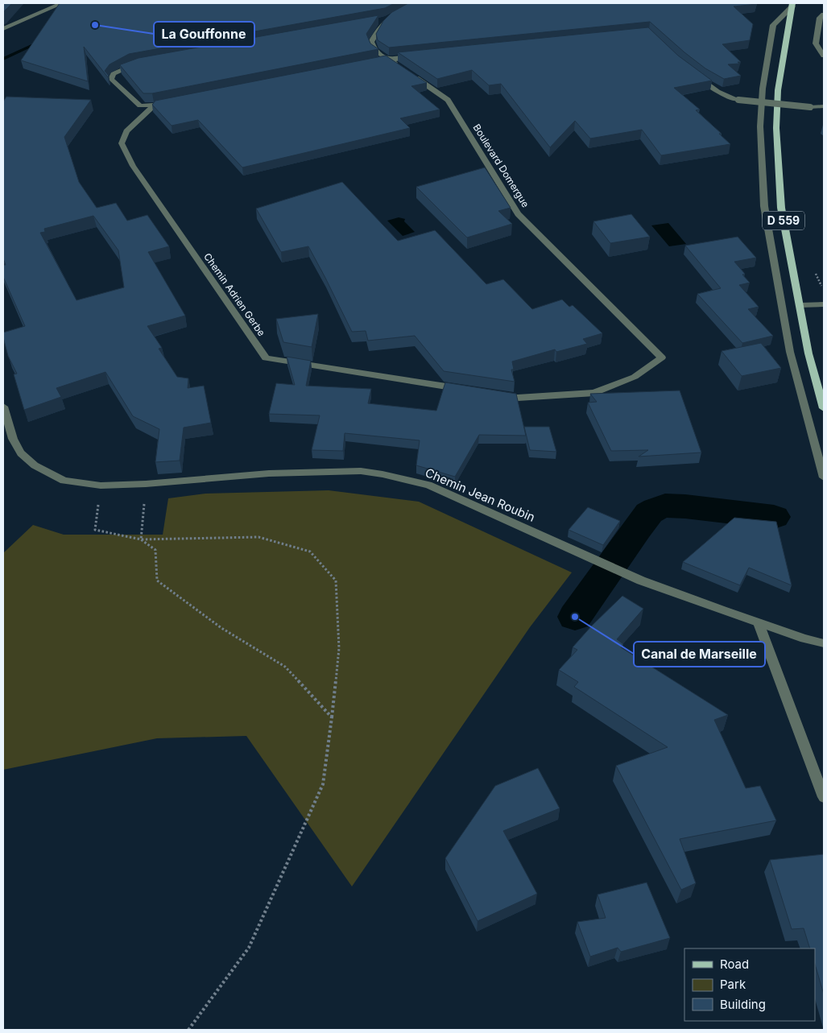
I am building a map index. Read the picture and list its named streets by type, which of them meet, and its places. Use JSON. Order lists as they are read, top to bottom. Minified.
{"streets":{"main road":["D 559"],"street":["Boulevard Domergue","Chemin Adrien Gerbe","Chemin Jean Roubin"]},"places":["La Gouffonne","Canal de Marseille"],"legend":["Road","Park","Building"]}
